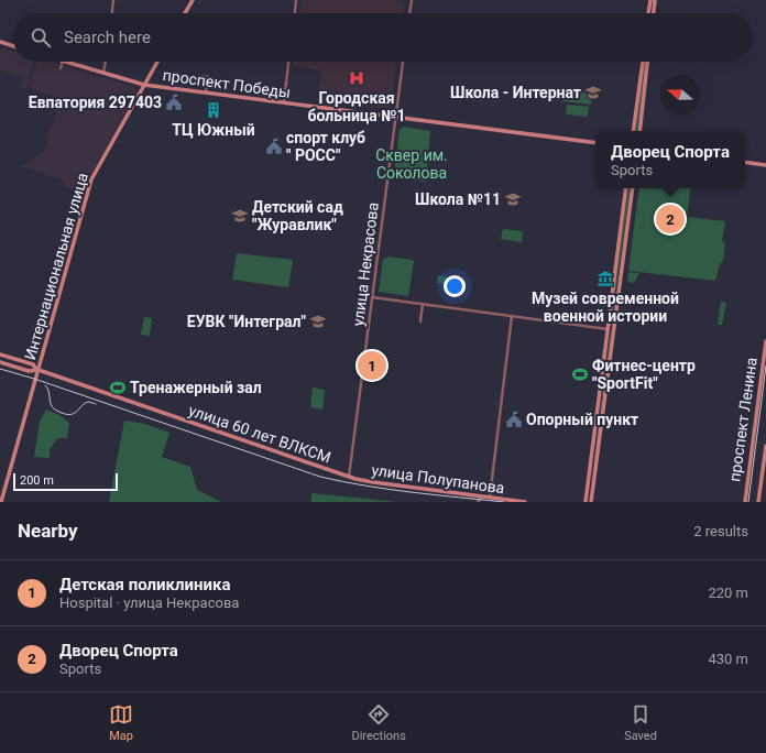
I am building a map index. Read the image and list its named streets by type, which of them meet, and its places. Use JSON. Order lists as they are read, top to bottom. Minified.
{"streets":{"street":["проспект Победы","улица Некрасова","Интернациональная улица","проспект Ленина","улица 60 лет ВЛКСМ","улица Полупанова"]},"crossings":[["проспект Победы","улица Некрасова"],["проспект Победы","Интернациональная улица"],["улица Некрасова","улица 60 лет ВЛКСМ"],["улица Некрасова","улица Полупанова"],["Интернациональная улица","улица 60 лет ВЛКСМ"],["улица 60 лет ВЛКСМ","улица Полупанова"]],"parks":["Сквер им. Соколова"],"places":{"hospital":["Городская больница №1"],"school or university":["Школа - Интернат","Школа №11","Детский сад \"Журавлик\"","ЕУВК \"Интеграл\""],"public building":["Евпатория 297403","спорт клуб \" РОСС\"","Опорный пункт"],"building":["ТЦ Южный"],"museum":["Музей современной военной истории"],"sports":["Фитнес-центр \"SportFit\"","Тренажерный зал"]},"scale_bar":"200 m","north":"left","page":{"search":"Search here","popup":["Дворец Спорта","Sports"],"pins":["2","1"],"scale":"200 m","heading":["Nearby","2 results"],"list":[{"mark":"1","name":"Детская поликлиника","note":"Hospital · улица Некрасова","value":"220 m"},{"mark":"2","name":"Дворец Спорта","note":"Sports","value":"430 m"}],"nav":["Map","Directions","Saved"]}}
